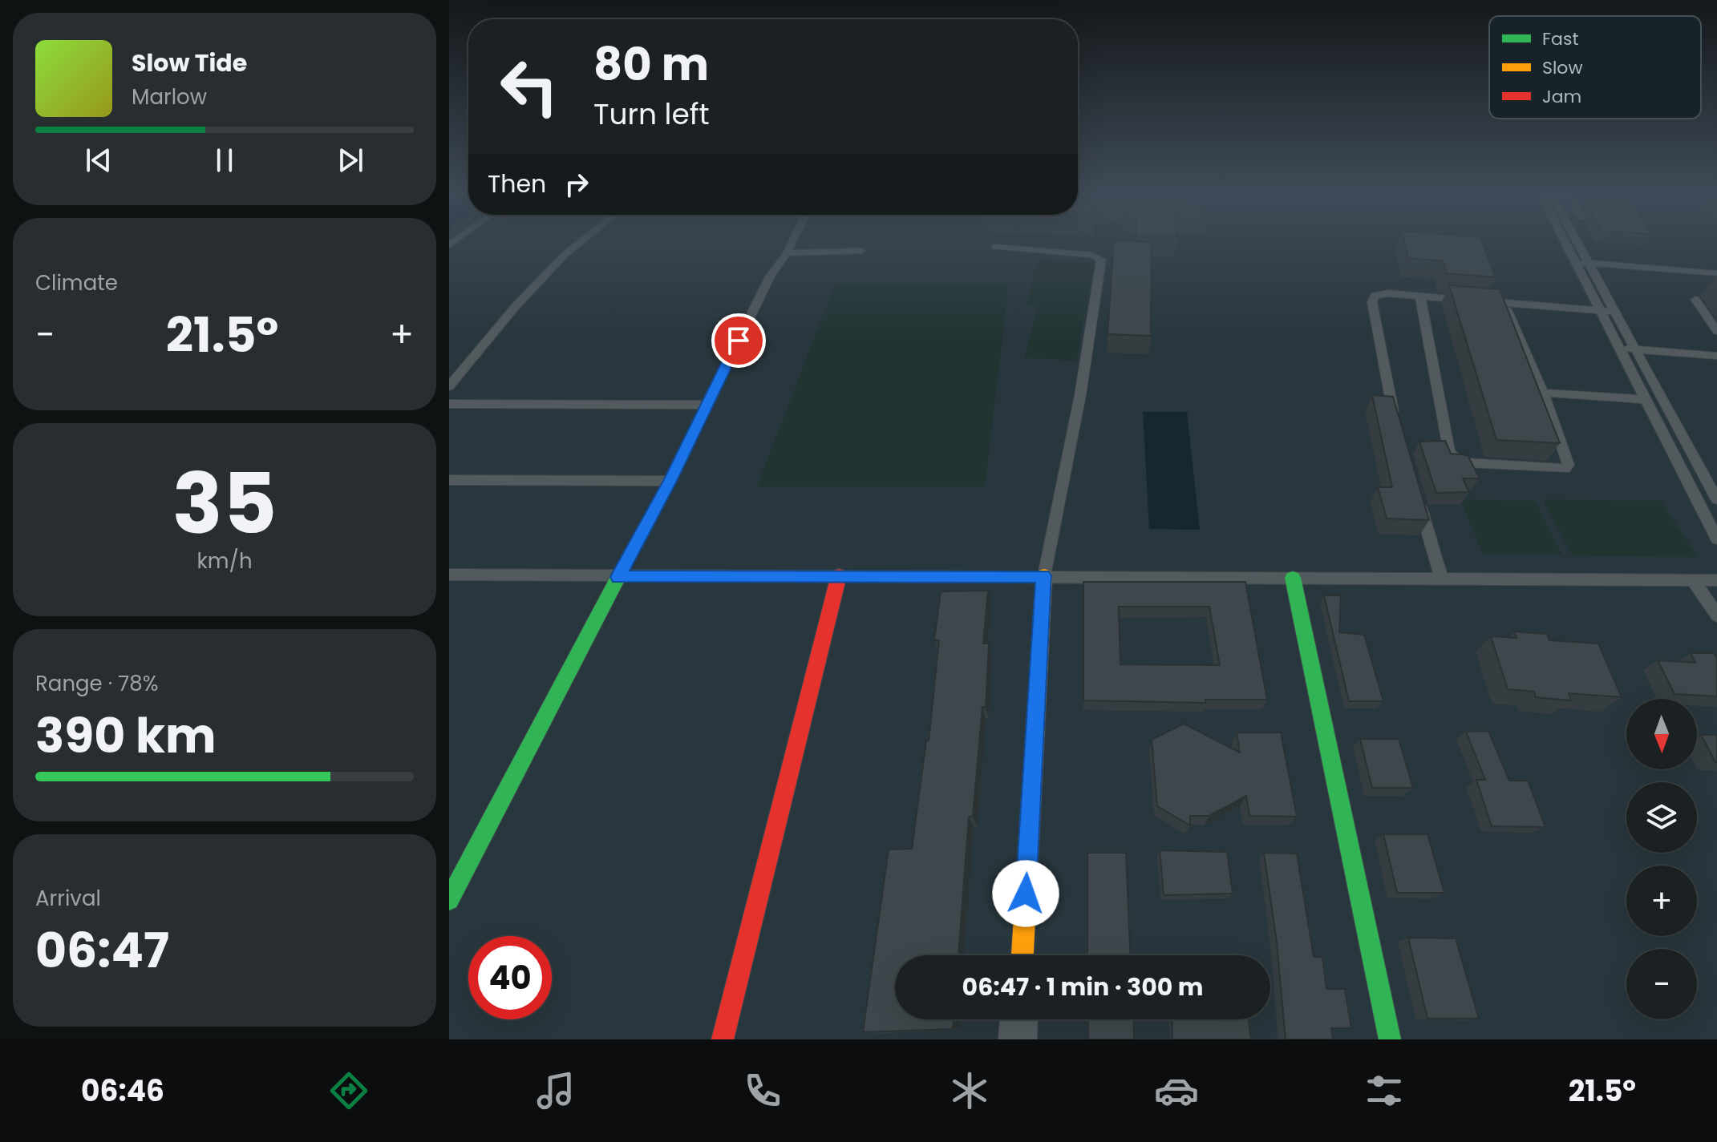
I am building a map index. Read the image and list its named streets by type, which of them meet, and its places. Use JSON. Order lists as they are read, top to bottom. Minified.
{"legend":["Fast","Slow","Jam"],"north":"bottom","page":{"turn":["80 m","Turn left"],"song":["Slow Tide","Marlow"],"then":"Then","tile":["Climate",["35","km/h"],["Range · 78%","390 km"],["Arrival","06:47"]],"heat":["−","21.5°","+"],"map_buttons":["+","−"],"limit":"40","trip":"06:47 · 1 min · 300 m","tabs":["06:46","21.5°"]}}
